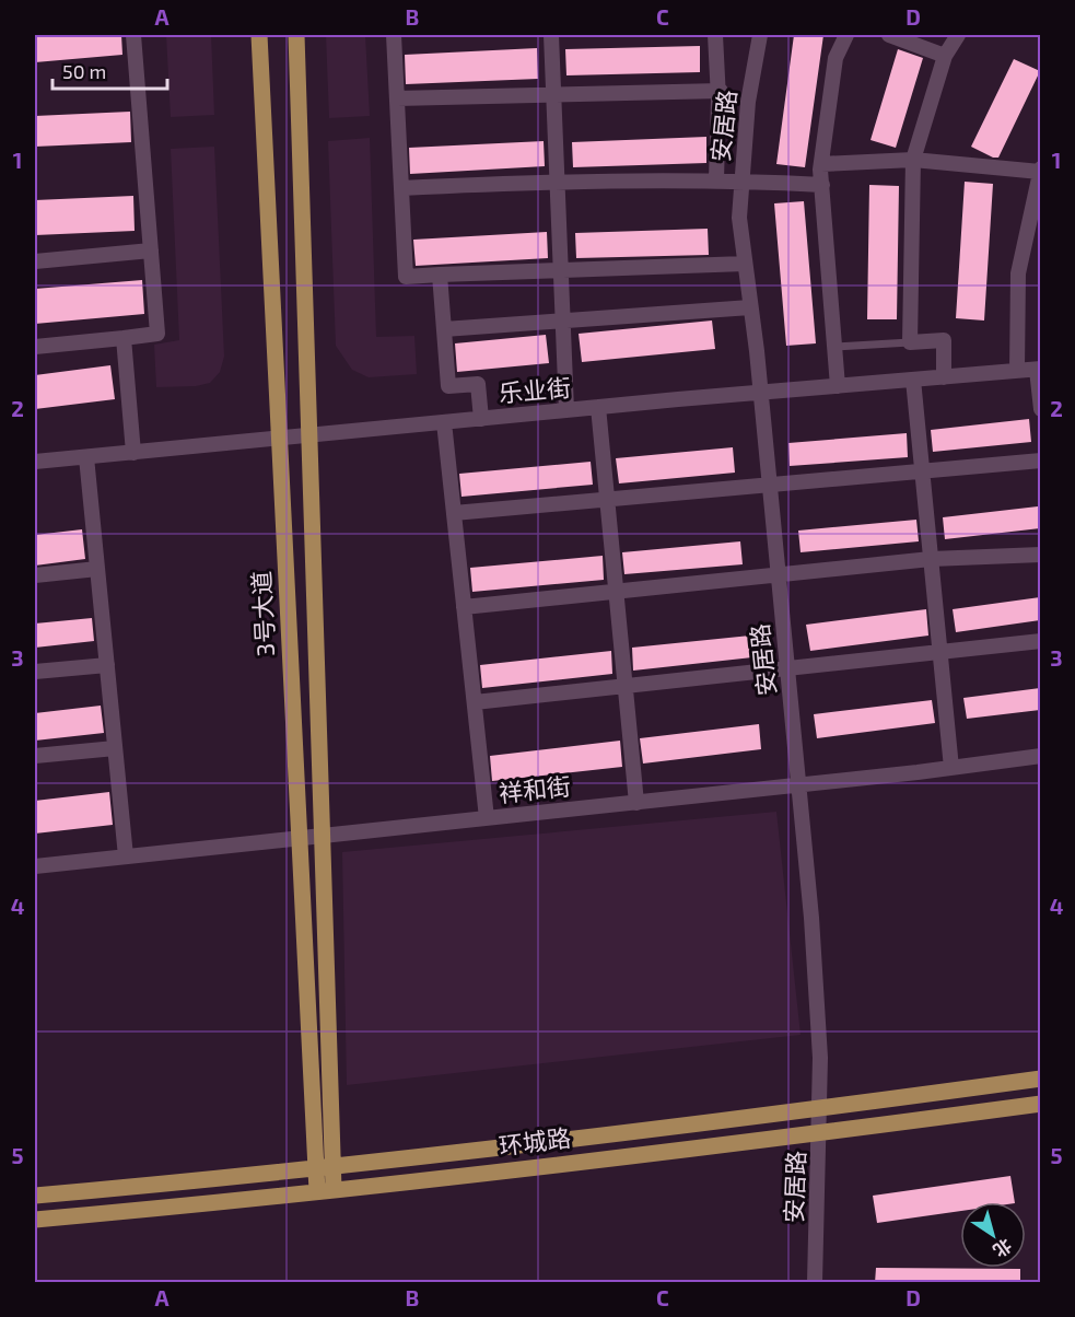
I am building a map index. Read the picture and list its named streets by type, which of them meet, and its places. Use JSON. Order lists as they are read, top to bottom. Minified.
{"streets":{"main road":["3号大道","环城路"],"street":["安居路","乐业街","祥和街"]},"crossings":[["安居路","乐业街"],["安居路","祥和街"],["安居路","环城路"],["乐业街","3号大道"],["3号大道","祥和街"],["3号大道","环城路"]],"scale_bar":"50 m","north":"bottom right","grid":{"columns":["A","B","C","D"],"rows":["1","2","3","4","5"]}}
